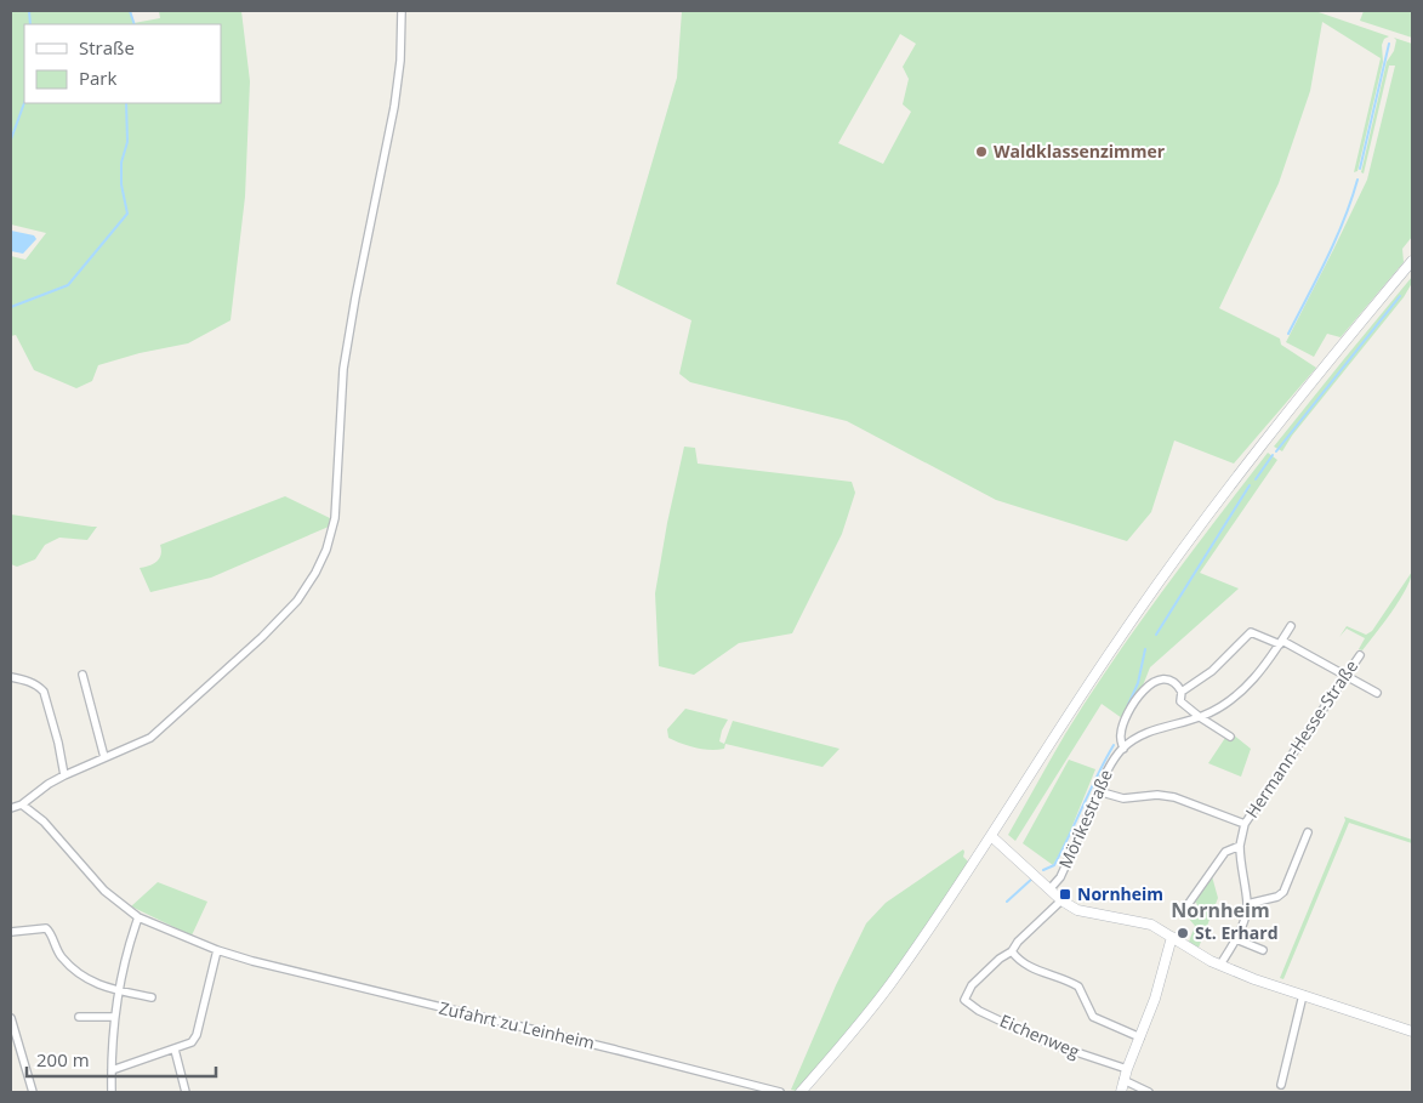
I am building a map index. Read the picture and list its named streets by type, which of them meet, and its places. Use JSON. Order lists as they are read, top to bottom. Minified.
{"streets":{"street":["Hermann-Hesse-Straße","Mörikestraße","Zufahrt zu Leinheim","Eichenweg"]},"districts":["Nornheim"],"places":{"other":["Waldklassenzimmer","St. Erhard"],"transit":["Nornheim"]},"legend":["Straße","Park"],"scale_bar":"200 m"}
